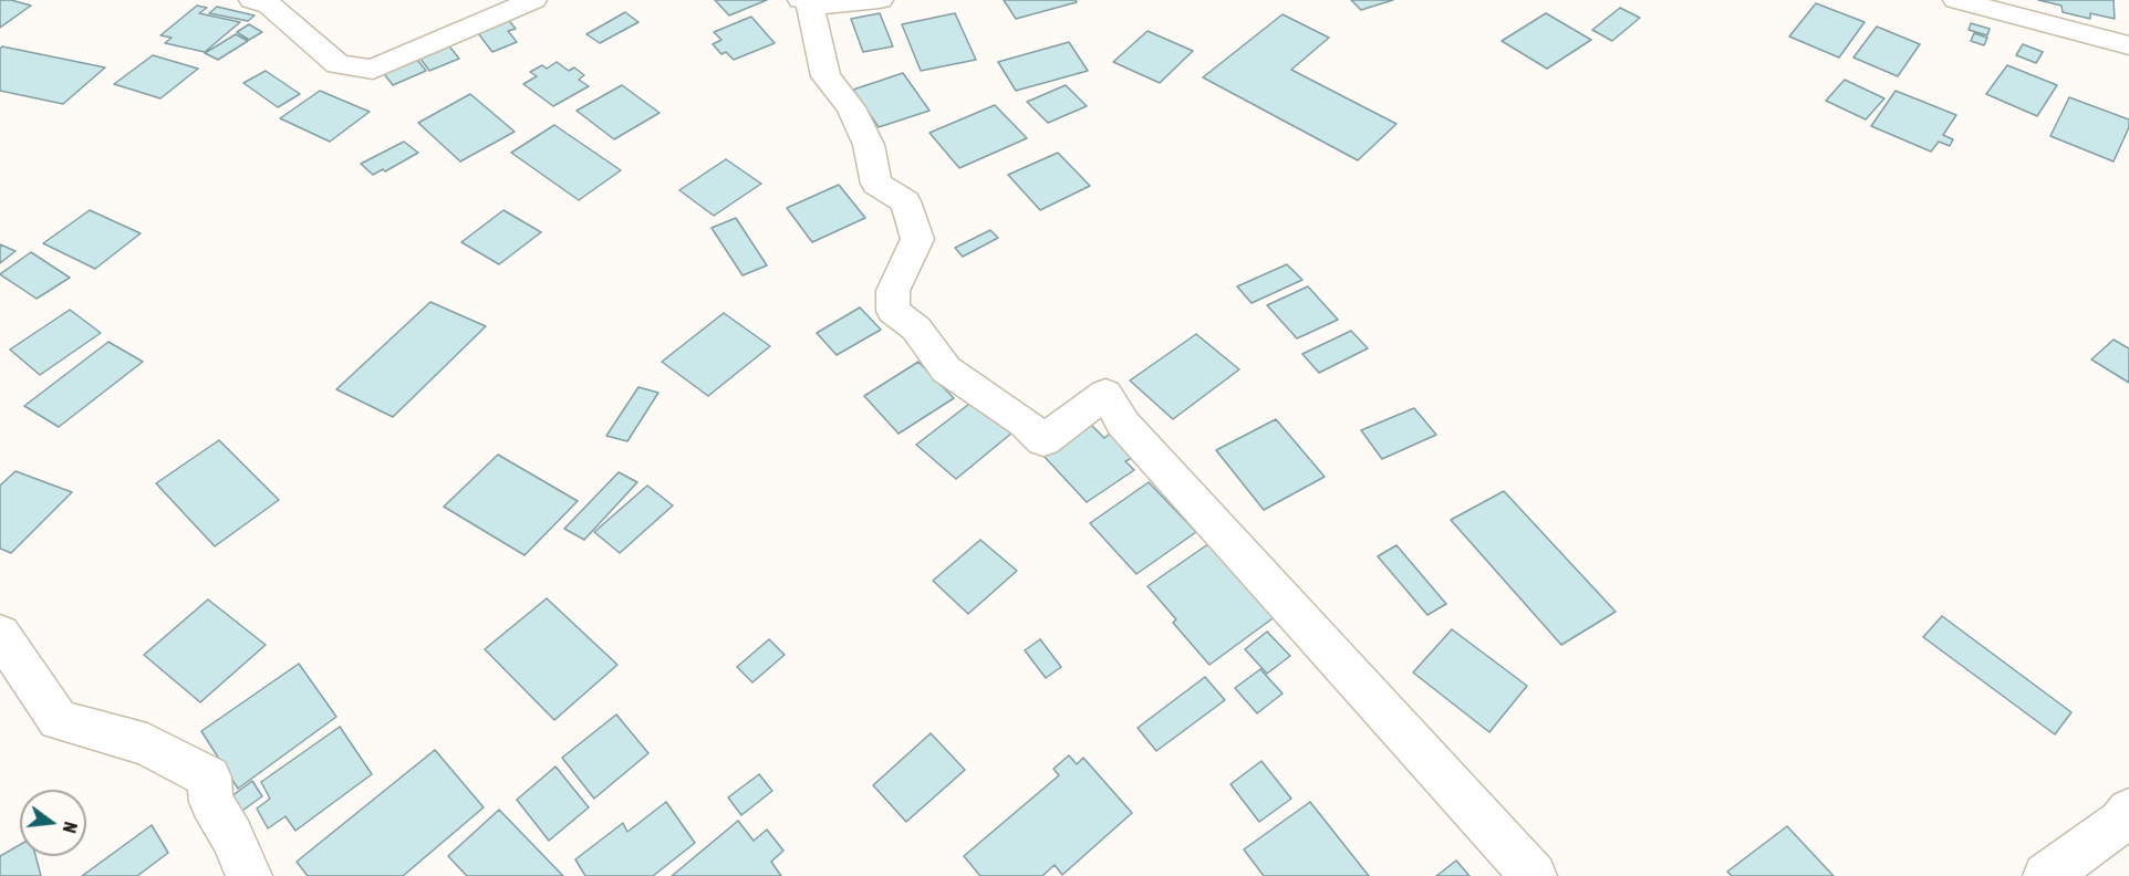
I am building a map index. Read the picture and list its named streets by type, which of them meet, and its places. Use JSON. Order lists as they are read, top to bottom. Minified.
{"north":"right"}
